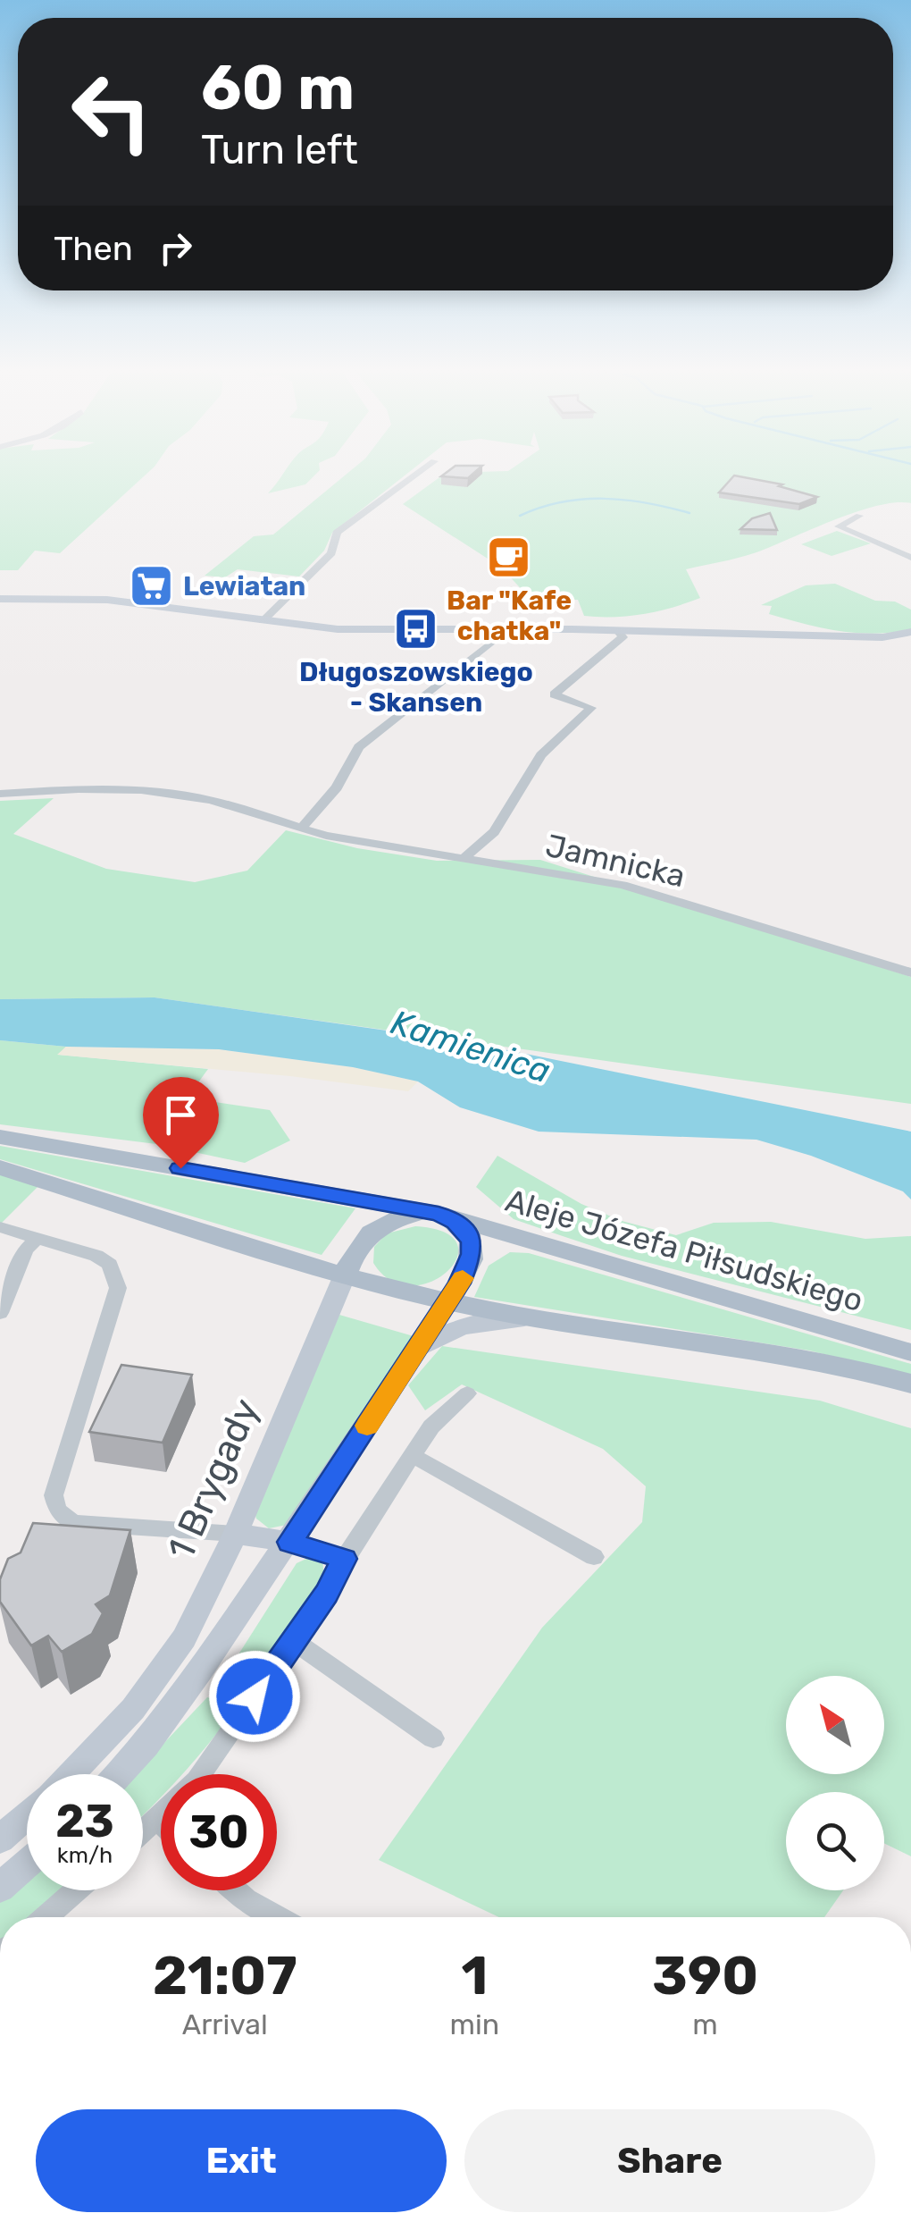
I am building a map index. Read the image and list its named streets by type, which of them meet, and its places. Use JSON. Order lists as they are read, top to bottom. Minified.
{"streets":{"main road":["Aleje Józefa Piłsudskiego","1 Brygady"],"street":["Jamnicka"]},"crossings":[["Aleje Józefa Piłsudskiego","1 Brygady"]],"water":["Kamienica"],"places":{"cafe":["Bar \"Kafe chatka\""],"supermarket":["Lewiatan"],"bus stop":["Długoszowskiego - Skansen"]},"north":"top left","page":{"turn":["60 m","Turn left"],"then":"Then","speed":"23 km/h","limit":"30","eta":["21:07","Arrival","1","min","390","m"],"buttons":["Exit","Share"]}}
